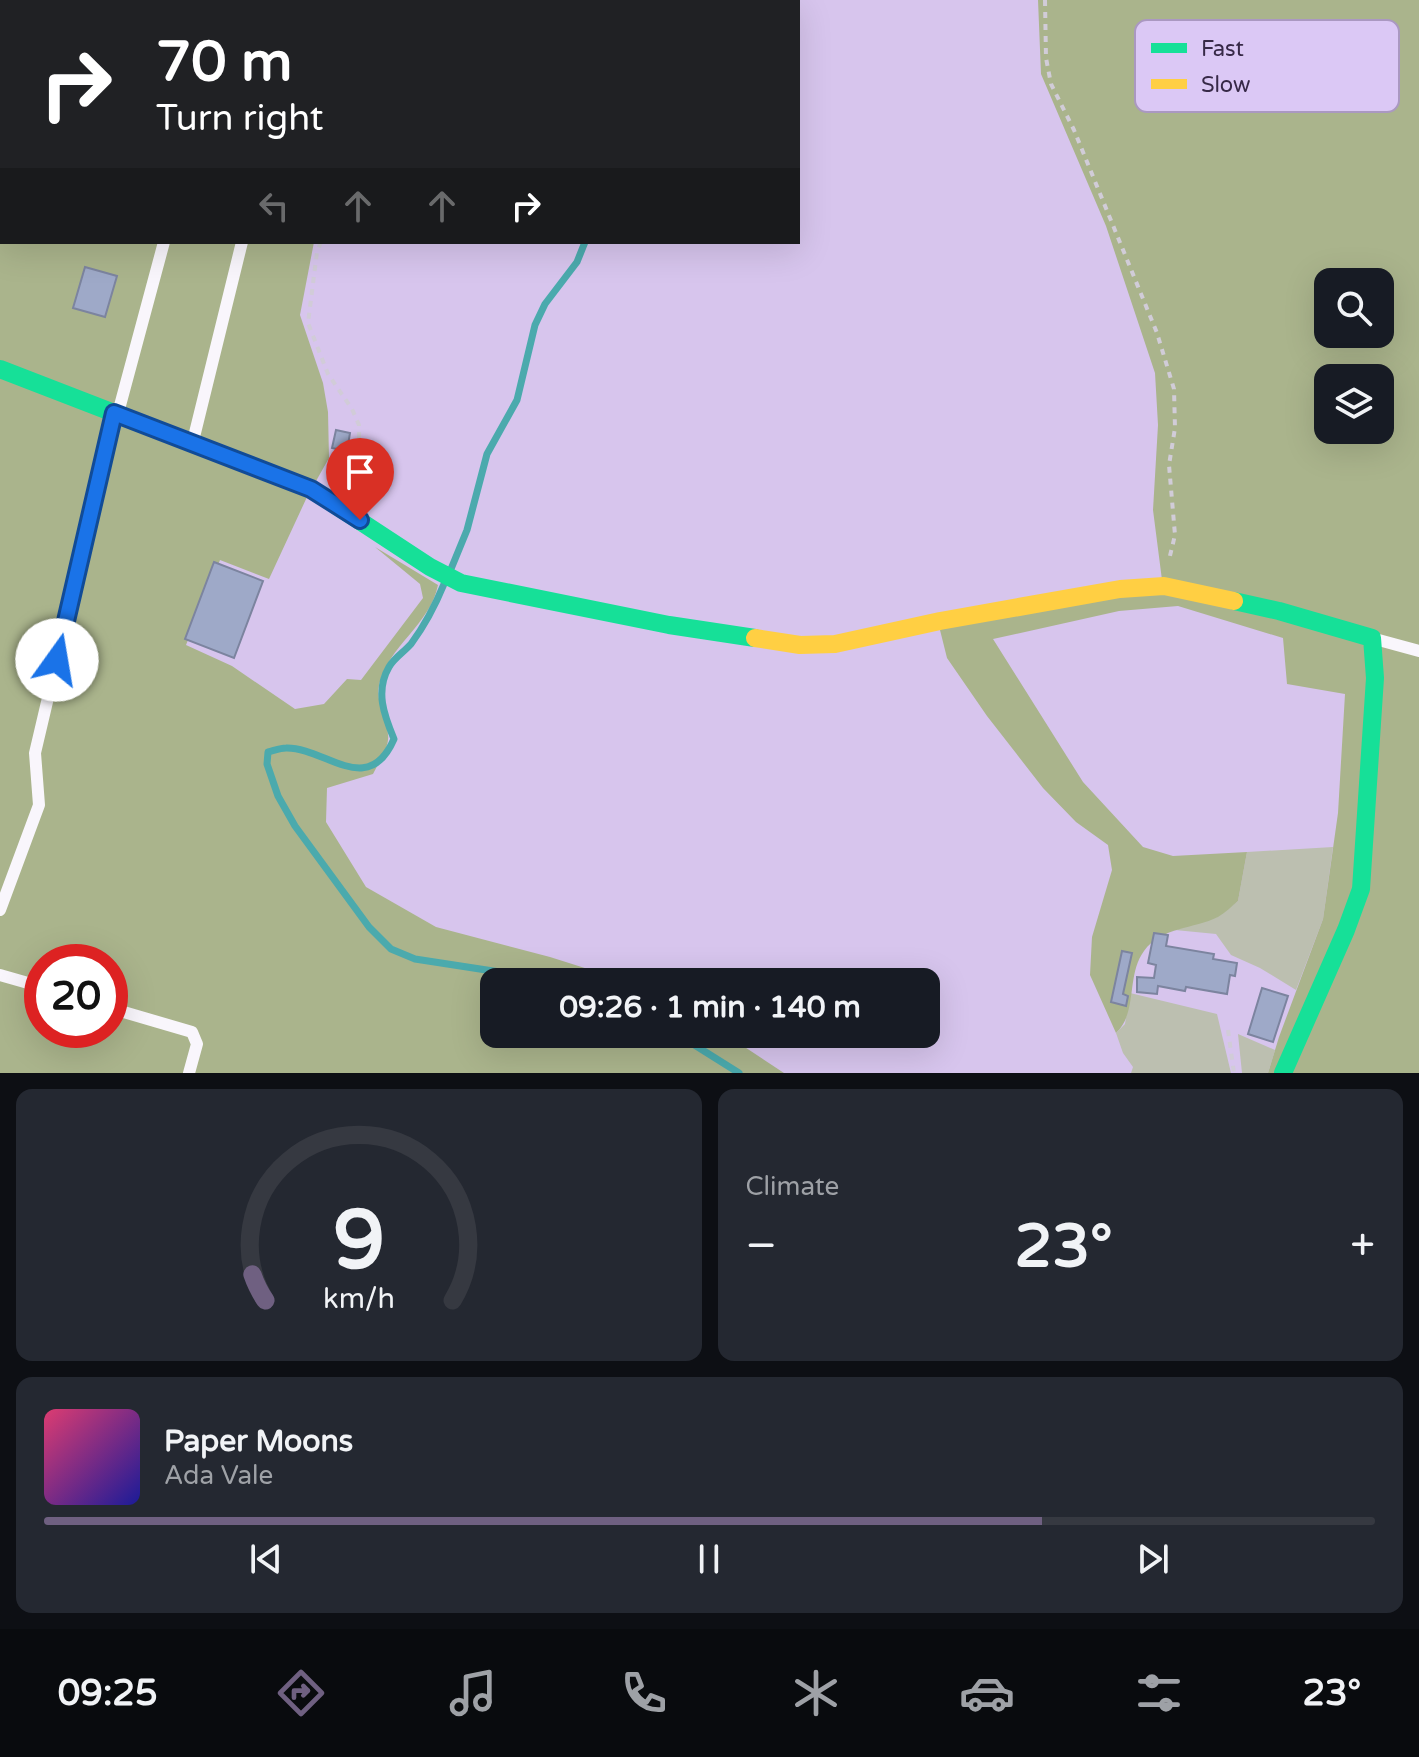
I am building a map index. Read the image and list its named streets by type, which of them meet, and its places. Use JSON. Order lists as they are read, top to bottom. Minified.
{"legend":["Fast","Slow"],"page":{"turn":["70 m","Turn right"],"limit":"20","trip":"09:26 · 1 min · 140 m","tile":"Climate","heat":["−","23°","+"],"song":["Paper Moons","Ada Vale"],"tabs":["09:25","23°"],"gauge":["9","km/h"]}}
